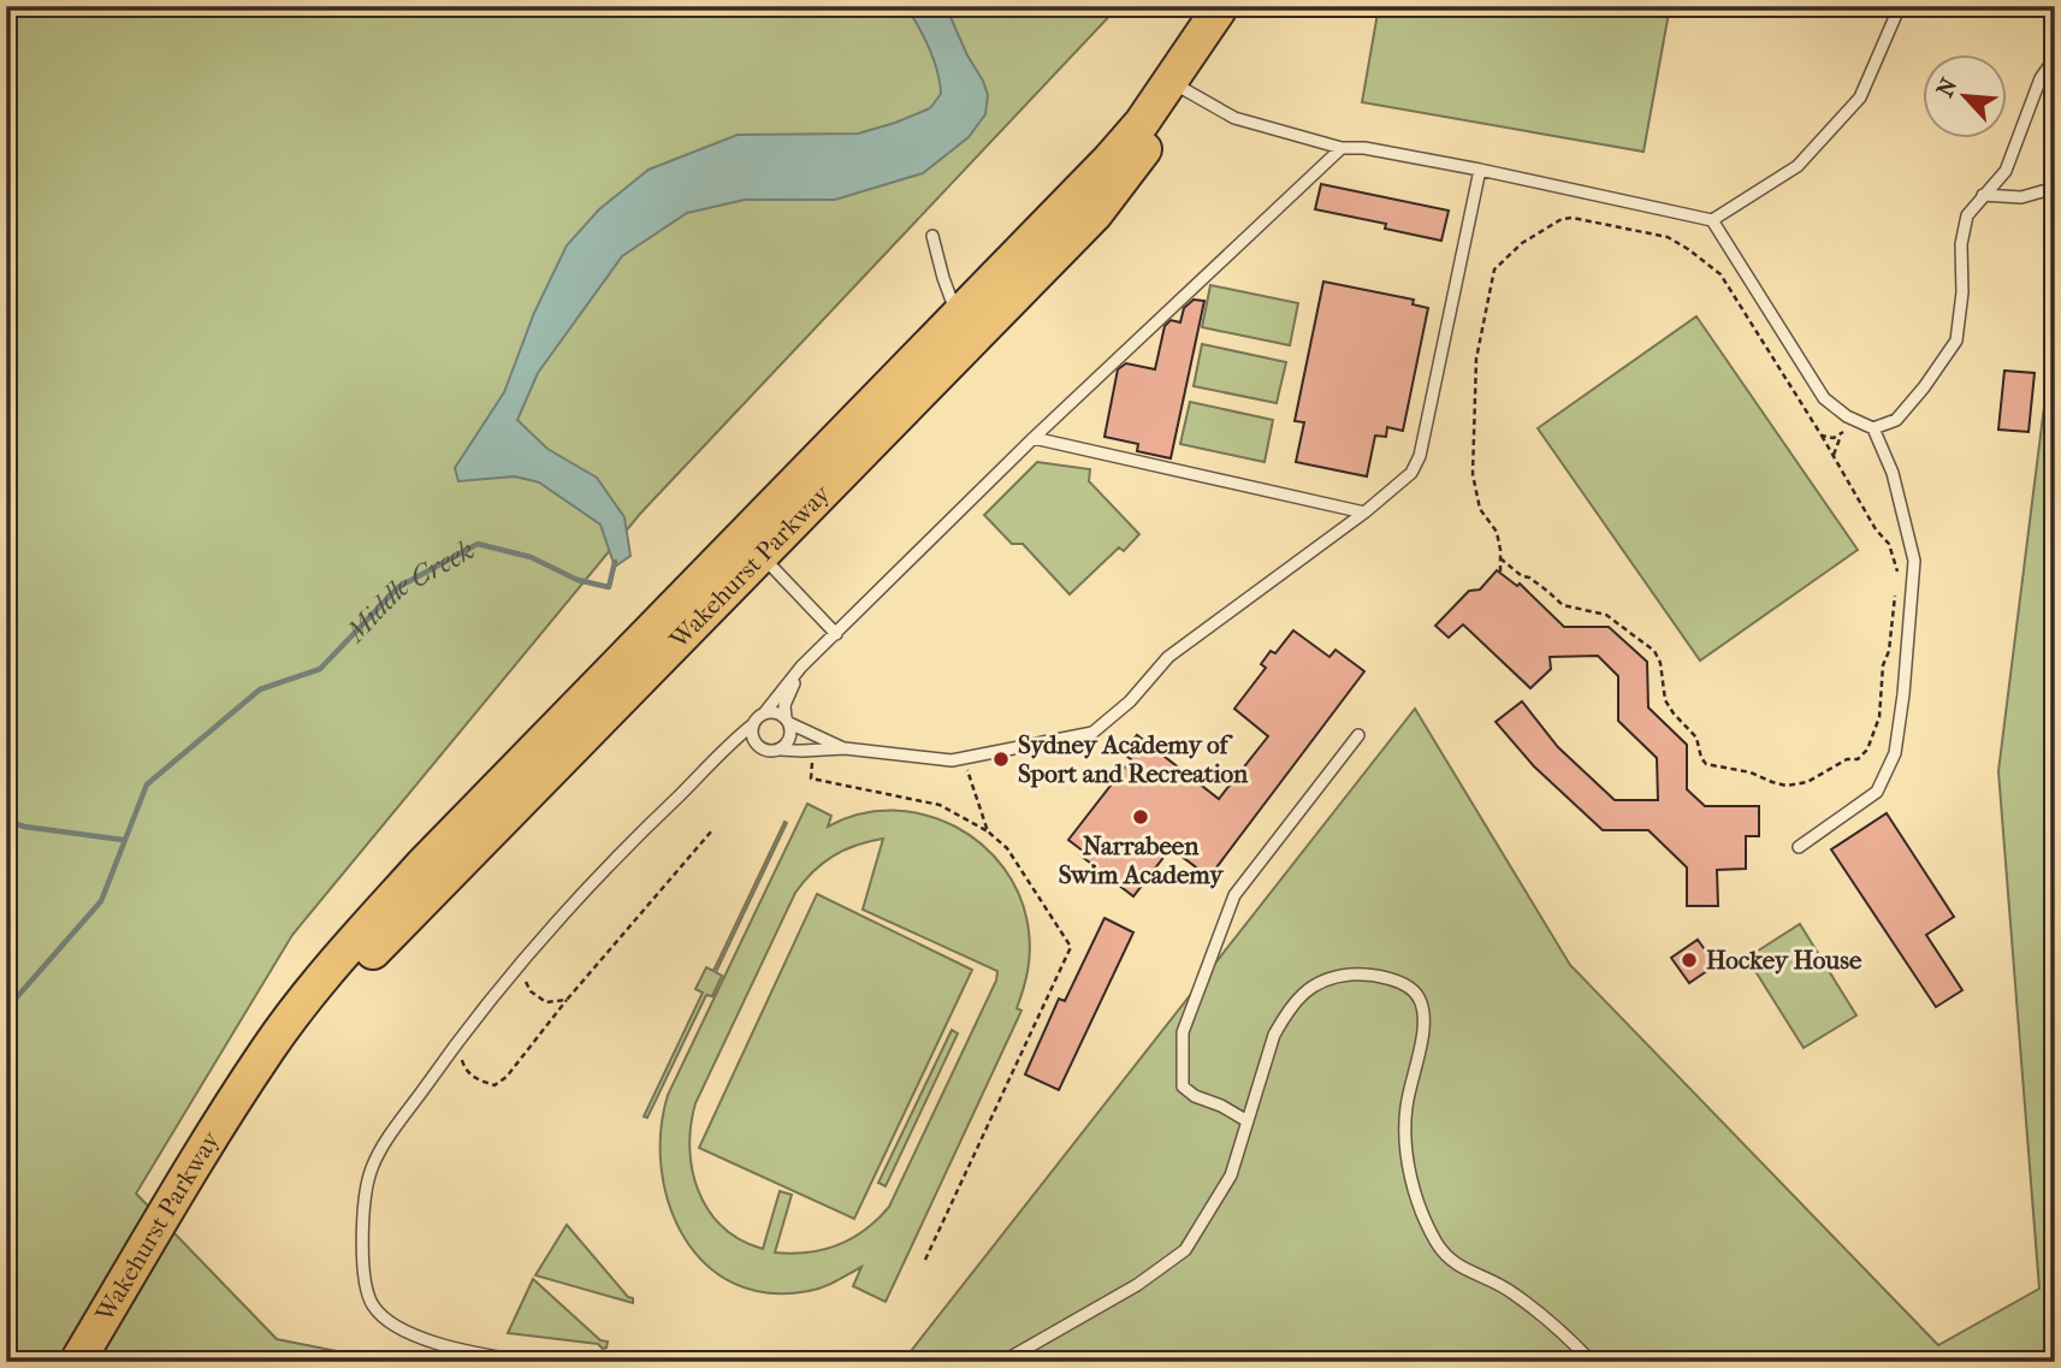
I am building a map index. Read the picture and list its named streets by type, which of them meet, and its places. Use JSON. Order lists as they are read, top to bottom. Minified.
{"streets":{"main road":["Wakehurst Parkway"]},"water":["Middle Creek"],"places":["Sydney Academy of Sport and Recreation","Narrabeen Swim Academy","Hockey House"],"north":"top left"}
